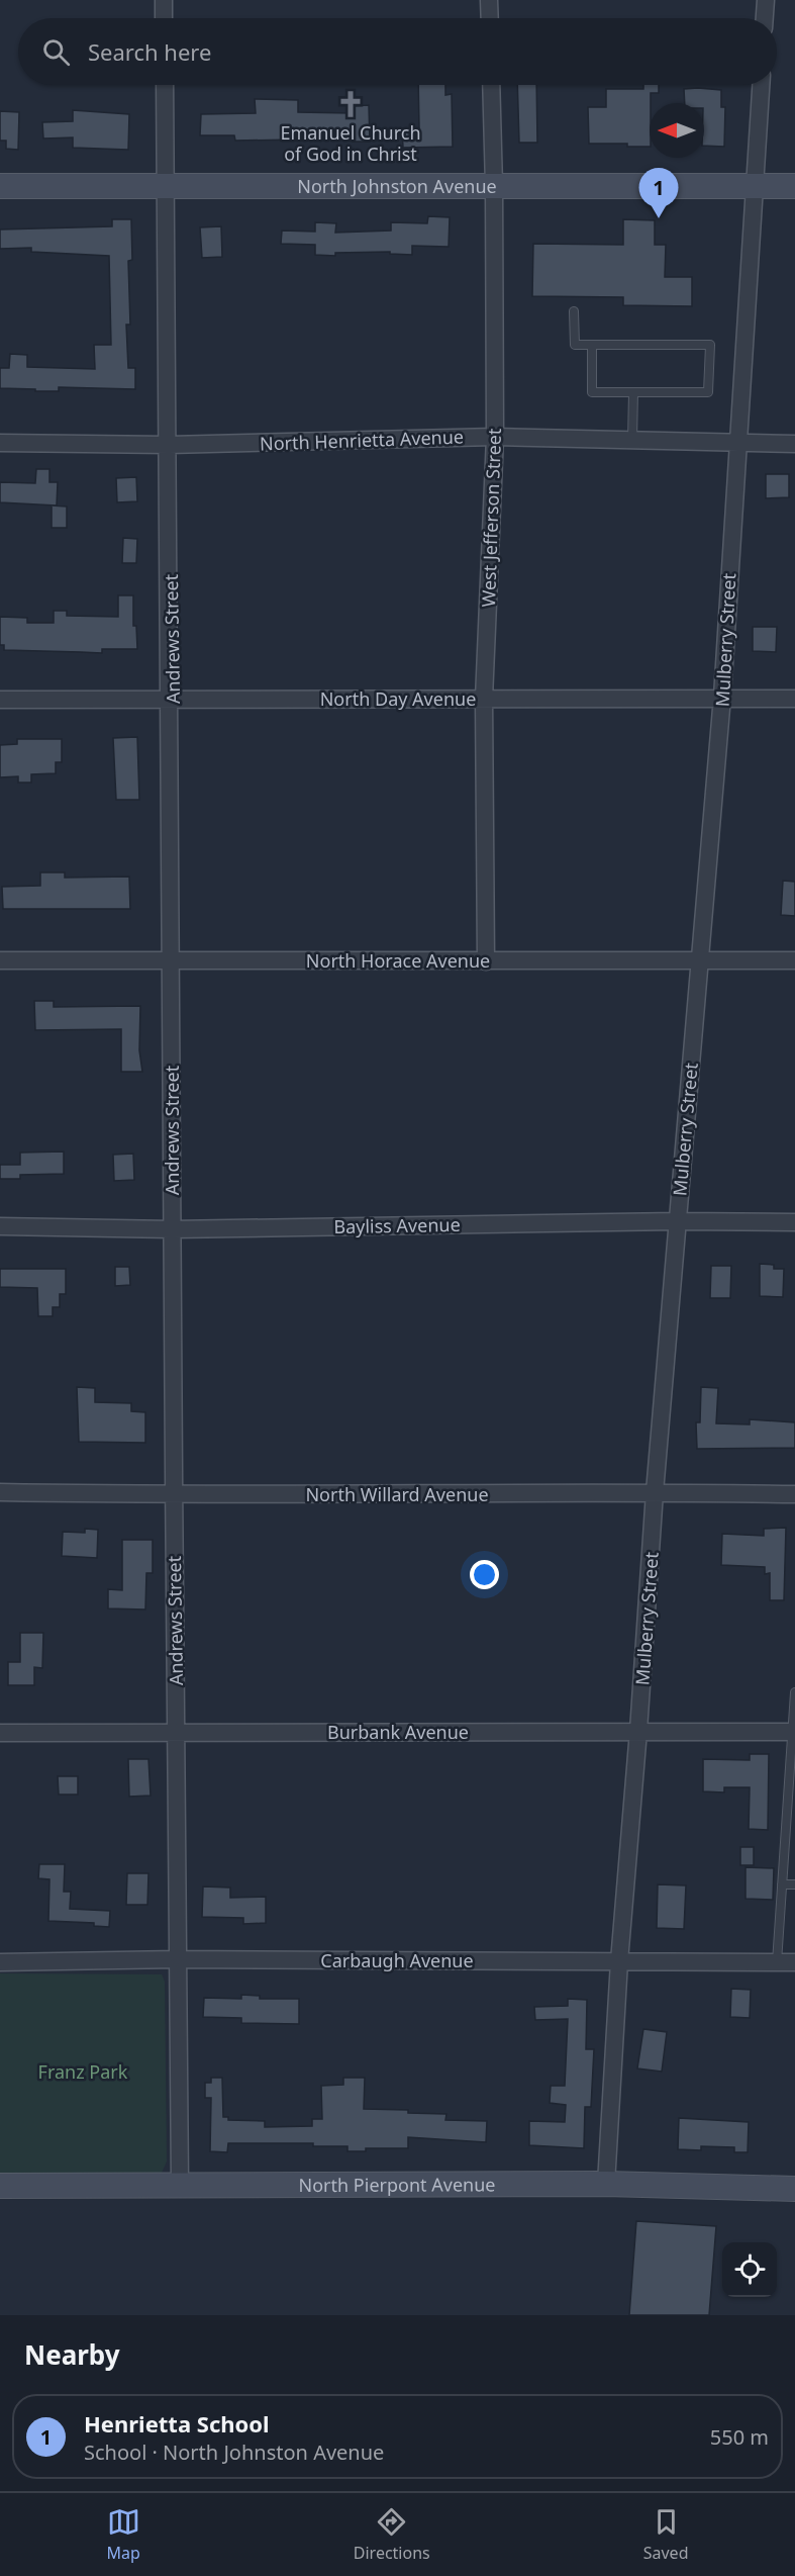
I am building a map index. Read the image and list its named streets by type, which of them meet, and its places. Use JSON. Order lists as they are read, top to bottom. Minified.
{"streets":{"street":["North Johnston Avenue","North Henrietta Avenue","West Jefferson Street","Andrews Street","Mulberry Street","North Day Avenue","North Horace Avenue","Bayliss Avenue","North Willard Avenue","Burbank Avenue","Carbaugh Avenue","North Pierpont Avenue"]},"crossings":[["North Johnston Avenue","West Jefferson Street"],["North Johnston Avenue","Andrews Street"],["North Johnston Avenue","Mulberry Street"],["North Henrietta Avenue","West Jefferson Street"],["North Henrietta Avenue","Andrews Street"],["North Henrietta Avenue","Mulberry Street"],["West Jefferson Street","North Day Avenue"],["West Jefferson Street","North Horace Avenue"],["Andrews Street","North Day Avenue"],["Andrews Street","North Horace Avenue"],["Andrews Street","Bayliss Avenue"],["Andrews Street","North Willard Avenue"],["Andrews Street","Burbank Avenue"],["Andrews Street","Carbaugh Avenue"],["Andrews Street","North Pierpont Avenue"],["Mulberry Street","North Day Avenue"],["Mulberry Street","North Horace Avenue"],["Mulberry Street","Bayliss Avenue"],["Mulberry Street","North Willard Avenue"],["Mulberry Street","Burbank Avenue"],["Mulberry Street","Carbaugh Avenue"],["Mulberry Street","North Pierpont Avenue"]],"parks":["Franz Park"],"places":{"church":["Emanuel Church of God in Christ"]},"north":"left","page":{"search":"Search here","pins":"1","heading":"Nearby","list":[{"mark":"1","name":"Henrietta School","note":"School · North Johnston Avenue","value":"550 m"}],"nav":["Map","Directions","Saved"]}}
